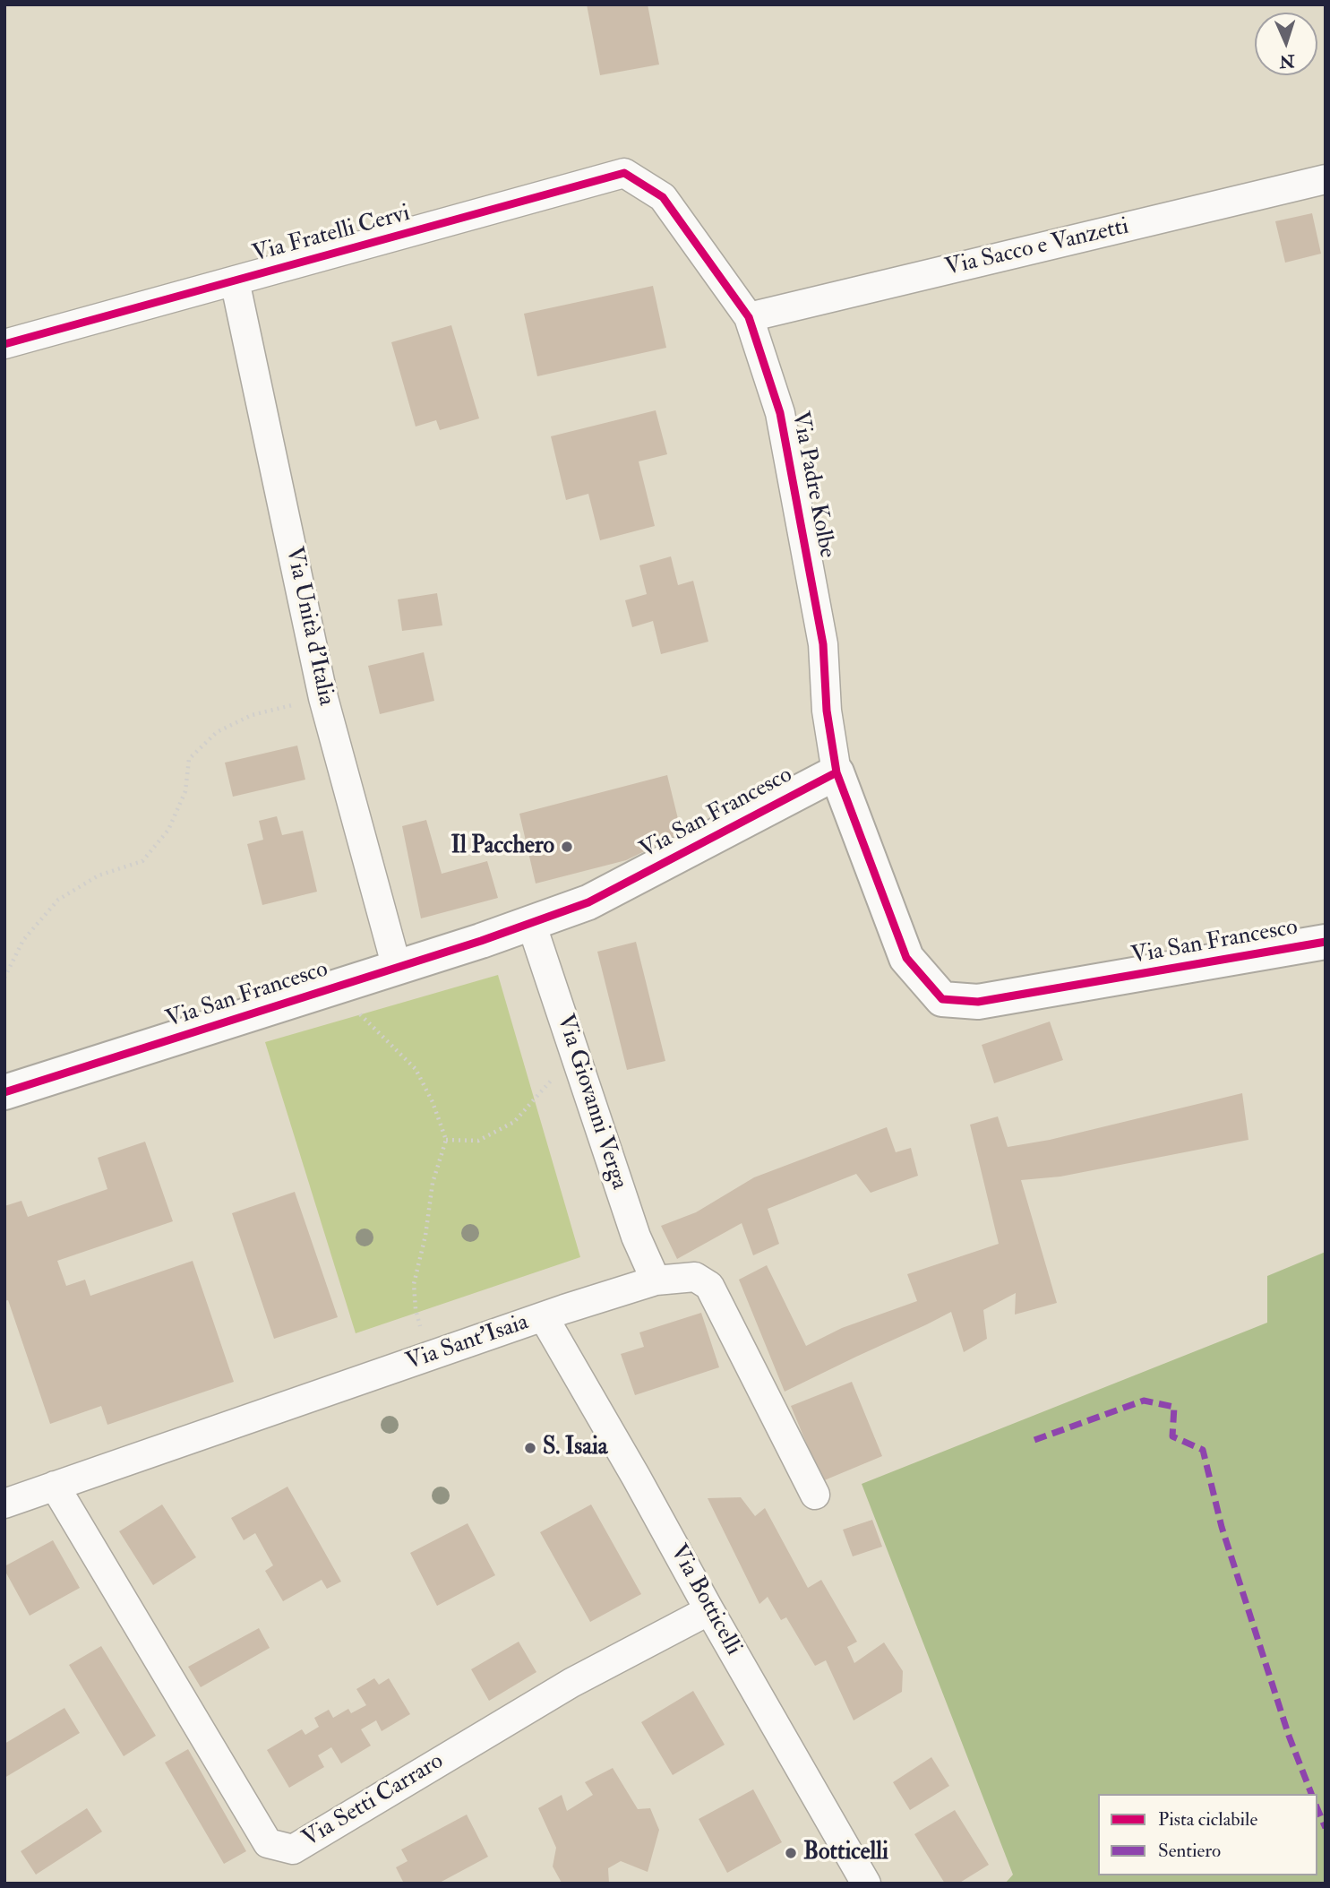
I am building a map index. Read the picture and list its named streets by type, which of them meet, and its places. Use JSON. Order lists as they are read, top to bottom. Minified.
{"streets":{"street":["Via Fratelli Cervi","Via Sacco e Vanzetti","Via Padre Kolbe","Via Unità d'Italia","Via San Francesco","Via Giovanni Verga","Via Sant'Isaia","Via Botticelli","Via Setti Carraro"]},"crossings":[["Via Fratelli Cervi","Via Padre Kolbe"],["Via Fratelli Cervi","Via Unità d'Italia"],["Via Sacco e Vanzetti","Via Padre Kolbe"],["Via Padre Kolbe","Via San Francesco"],["Via Unità d'Italia","Via San Francesco"],["Via San Francesco","Via Giovanni Verga"],["Via Giovanni Verga","Via Sant'Isaia"],["Via Sant'Isaia","Via Botticelli"],["Via Sant'Isaia","Via Setti Carraro"],["Via Botticelli","Via Setti Carraro"]],"places":["Il Pacchero","S. Isaia","Botticelli"],"legend":["Pista ciclabile","Sentiero"],"north":"bottom"}
